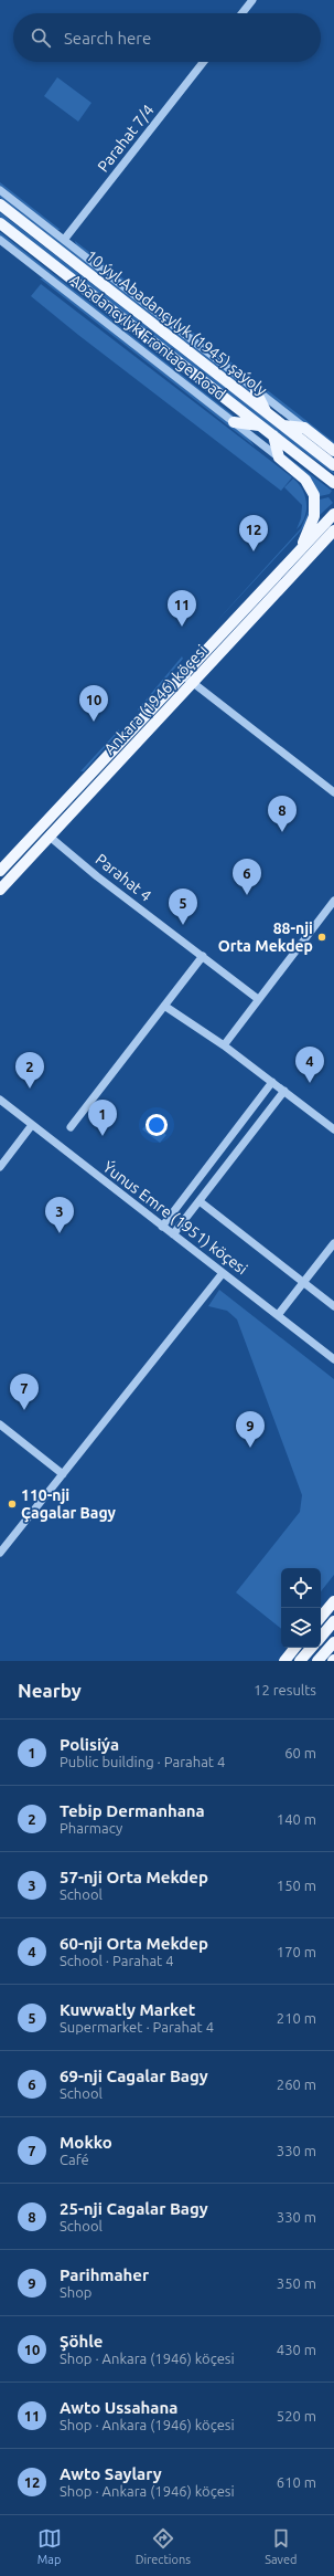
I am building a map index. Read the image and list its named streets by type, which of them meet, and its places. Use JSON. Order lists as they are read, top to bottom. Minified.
{"streets":{"main road":["10 ýyl Abadançylyk (1945) şaýoly","Ankara (1946) köçesi"],"street":["Parahat 7/4","Abadancylyk Frontage Road","Parahat 4","Ýunus Emre (1951) köçesi"]},"crossings":[["Parahat 7/4","Abadancylyk Frontage Road"],["Ankara (1946) köçesi","Parahat 4"]],"places":["88-nji Orta Mekdep","110-nji Çagalar Bagy"],"page":{"search":"Search here","pins":["12","11","10","8","6","5","4","2","1","3","7","9"],"heading":["Nearby","12 results"],"list":[{"mark":"1","name":"Polisiýa","note":"Public building · Parahat 4","value":"60 m"},{"mark":"2","name":"Tebip Dermanhana","note":"Pharmacy","value":"140 m"},{"mark":"3","name":"57-nji Orta Mekdep","note":"School","value":"150 m"},{"mark":"4","name":"60-nji Orta Mekdep","note":"School · Parahat 4","value":"170 m"},{"mark":"5","name":"Kuwwatly Market","note":"Supermarket · Parahat 4","value":"210 m"},{"mark":"6","name":"69-nji Cagalar Bagy","note":"School","value":"260 m"},{"mark":"7","name":"Mokko","note":"Café","value":"330 m"},{"mark":"8","name":"25-nji Cagalar Bagy","note":"School","value":"330 m"},{"mark":"9","name":"Parihmaher","note":"Shop","value":"350 m"},{"mark":"10","name":"Şöhle","note":"Shop · Ankara (1946) köçesi","value":"430 m"},{"mark":"11","name":"Awto Ussahana","note":"Shop · Ankara (1946) köçesi","value":"520 m"},{"mark":"12","name":"Awto Saylary","note":"Shop · Ankara (1946) köçesi","value":"610 m"}],"nav":["Map","Directions","Saved"]}}
